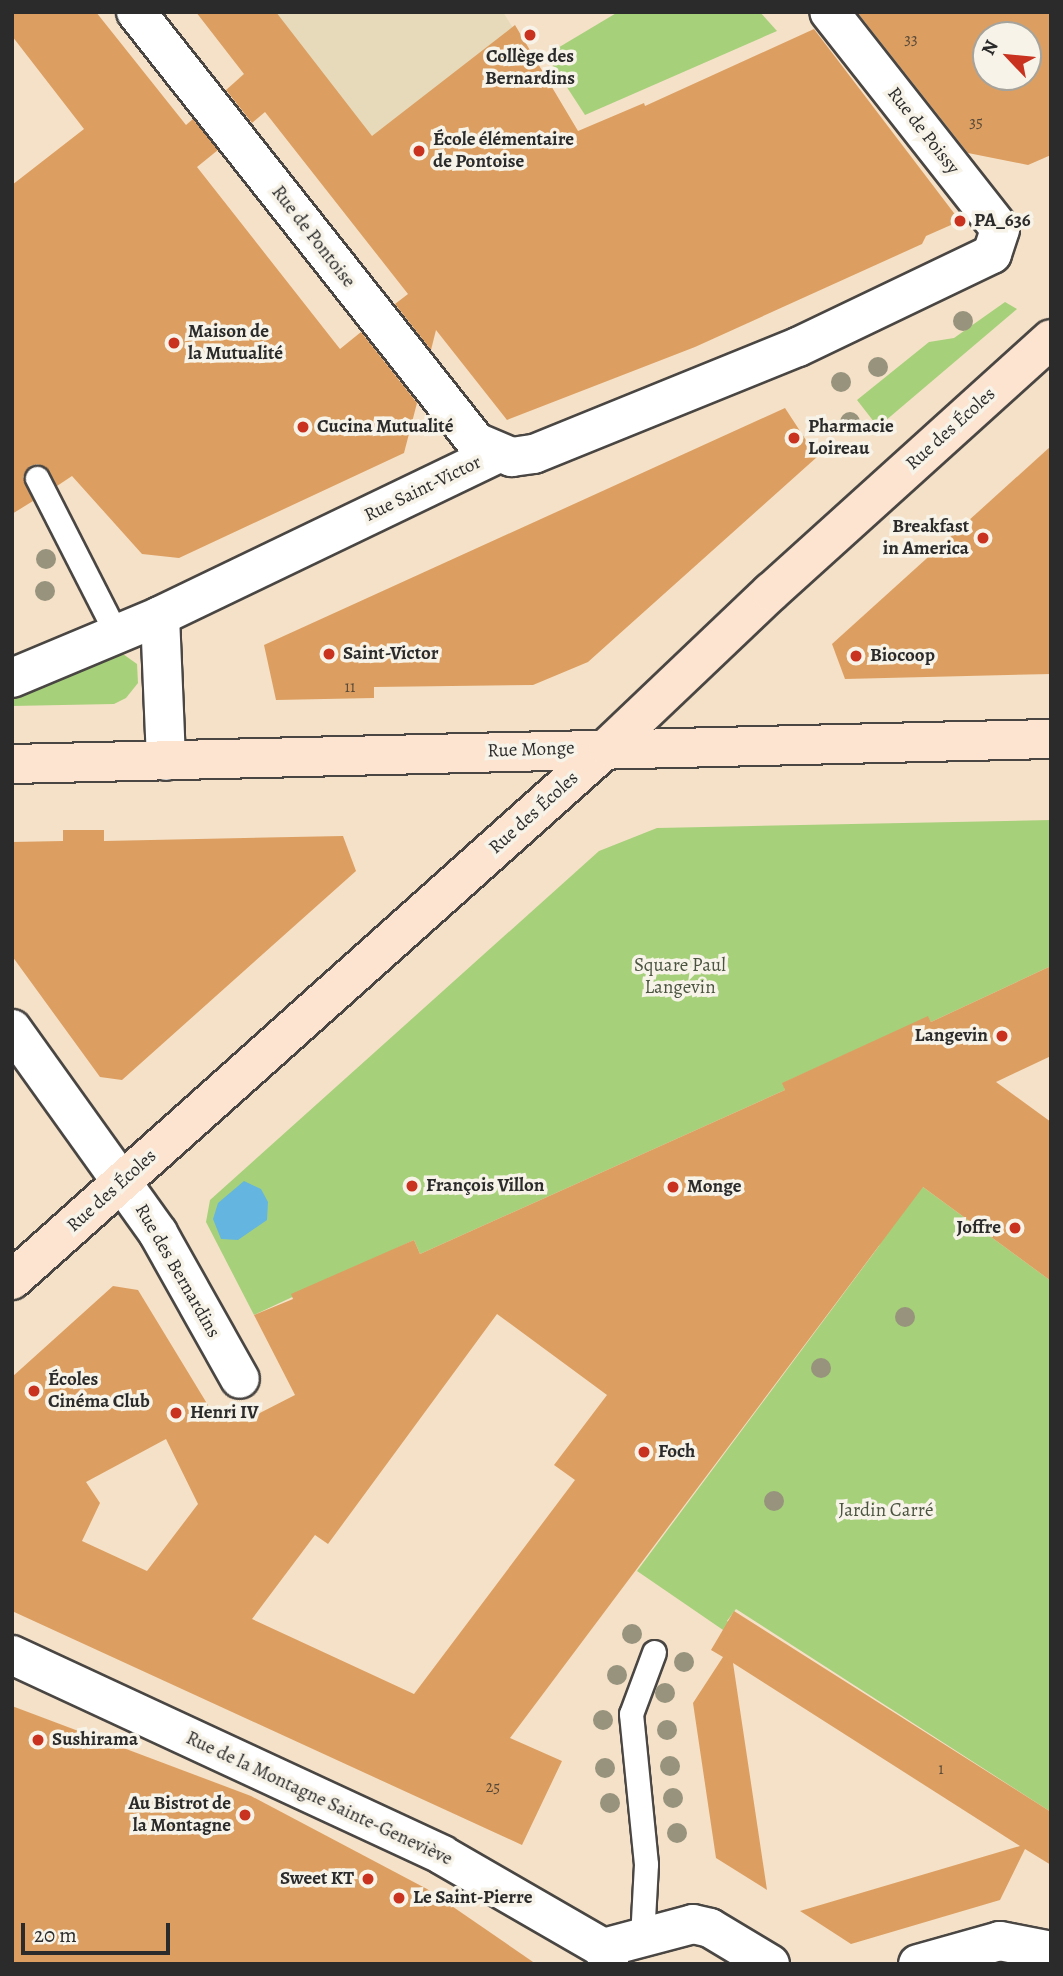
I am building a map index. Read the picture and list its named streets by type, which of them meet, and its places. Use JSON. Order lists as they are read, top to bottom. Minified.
{"streets":{"street":["Rue de Poissy","Rue de Pontoise","Rue des Écoles","Rue Saint-Victor","Rue Monge","Rue des Bernardins","Rue de la Montagne Sainte-Geneviève"]},"crossings":[["Rue de Poissy","Rue Saint-Victor"],["Rue de Pontoise","Rue Saint-Victor"],["Rue des Écoles","Rue Monge"],["Rue des Écoles","Rue des Bernardins"]],"parks":["Square Paul Langevin","Jardin Carré"],"places":["Collège des Bernardins","École élémentaire de Pontoise","PA_636","Maison de la Mutualité","Cucina Mutualité","Pharmacie Loireau","Breakfast in America","Saint-Victor","Biocoop","Langevin","François Villon","Monge","Joffre","Écoles Cinéma Club","Henri IV","Foch","Sushirama","Au Bistrot de la Montagne","Sweet KT","Le Saint-Pierre"],"house_numbers":["33","35","11","1","25"],"scale_bar":"20 m","north":"top left"}
